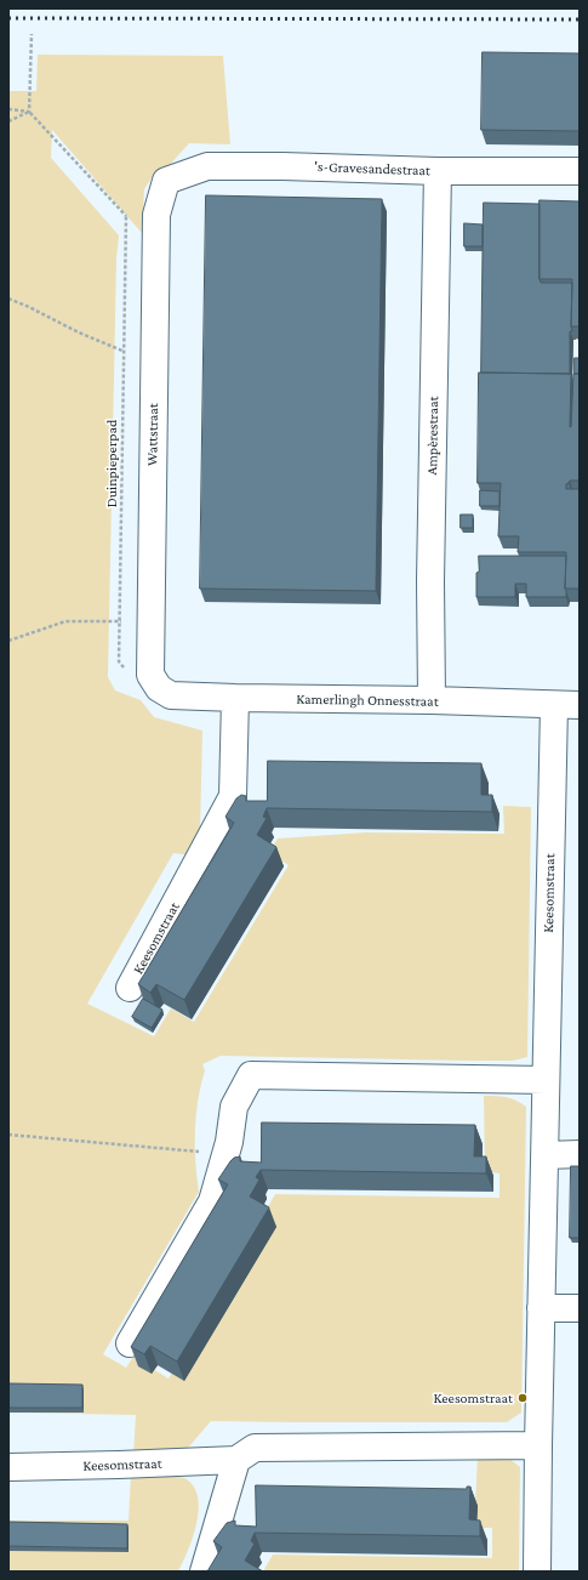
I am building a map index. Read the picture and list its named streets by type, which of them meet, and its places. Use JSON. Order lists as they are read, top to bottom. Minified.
{"streets":{"street":["'s-Gravesandestraat","Wattstraat","Ampèrestraat","Kamerlingh Onnesstraat","Keesomstraat"],"path":["Duinpieperpad"]},"crossings":[["'s-Gravesandestraat","Wattstraat"],["'s-Gravesandestraat","Ampèrestraat"],["Wattstraat","Duinpieperpad"],["Wattstraat","Kamerlingh Onnesstraat"],["Ampèrestraat","Kamerlingh Onnesstraat"],["Duinpieperpad","Kamerlingh Onnesstraat"],["Kamerlingh Onnesstraat","Keesomstraat"]],"places":["Keesomstraat"]}
